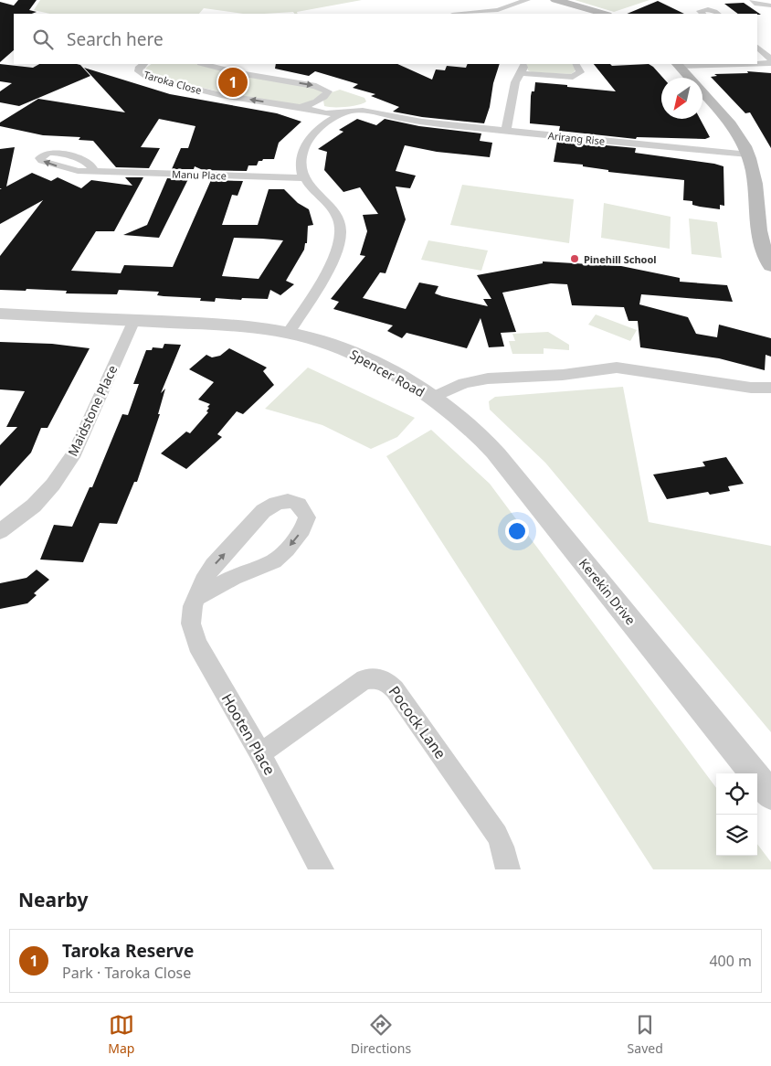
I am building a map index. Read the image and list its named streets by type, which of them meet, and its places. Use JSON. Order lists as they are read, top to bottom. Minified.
{"streets":{"street":["Taroka Close","Arirang Rise","Manu Place","Spencer Road","Maidstone Place","Kerekin Drive","Pocock Lane","Hooten Place"]},"crossings":[["Taroka Close","Arirang Rise"],["Arirang Rise","Manu Place"],["Spencer Road","Maidstone Place"],["Spencer Road","Kerekin Drive"],["Pocock Lane","Hooten Place"]],"one_way":["Taroka Close"],"places":["Pinehill School"],"north":"bottom left","page":{"search":"Search here","pins":"1","heading":"Nearby","list":[{"mark":"1","name":"Taroka Reserve","note":"Park · Taroka Close","value":"400 m"}],"nav":["Map","Directions","Saved"]}}
